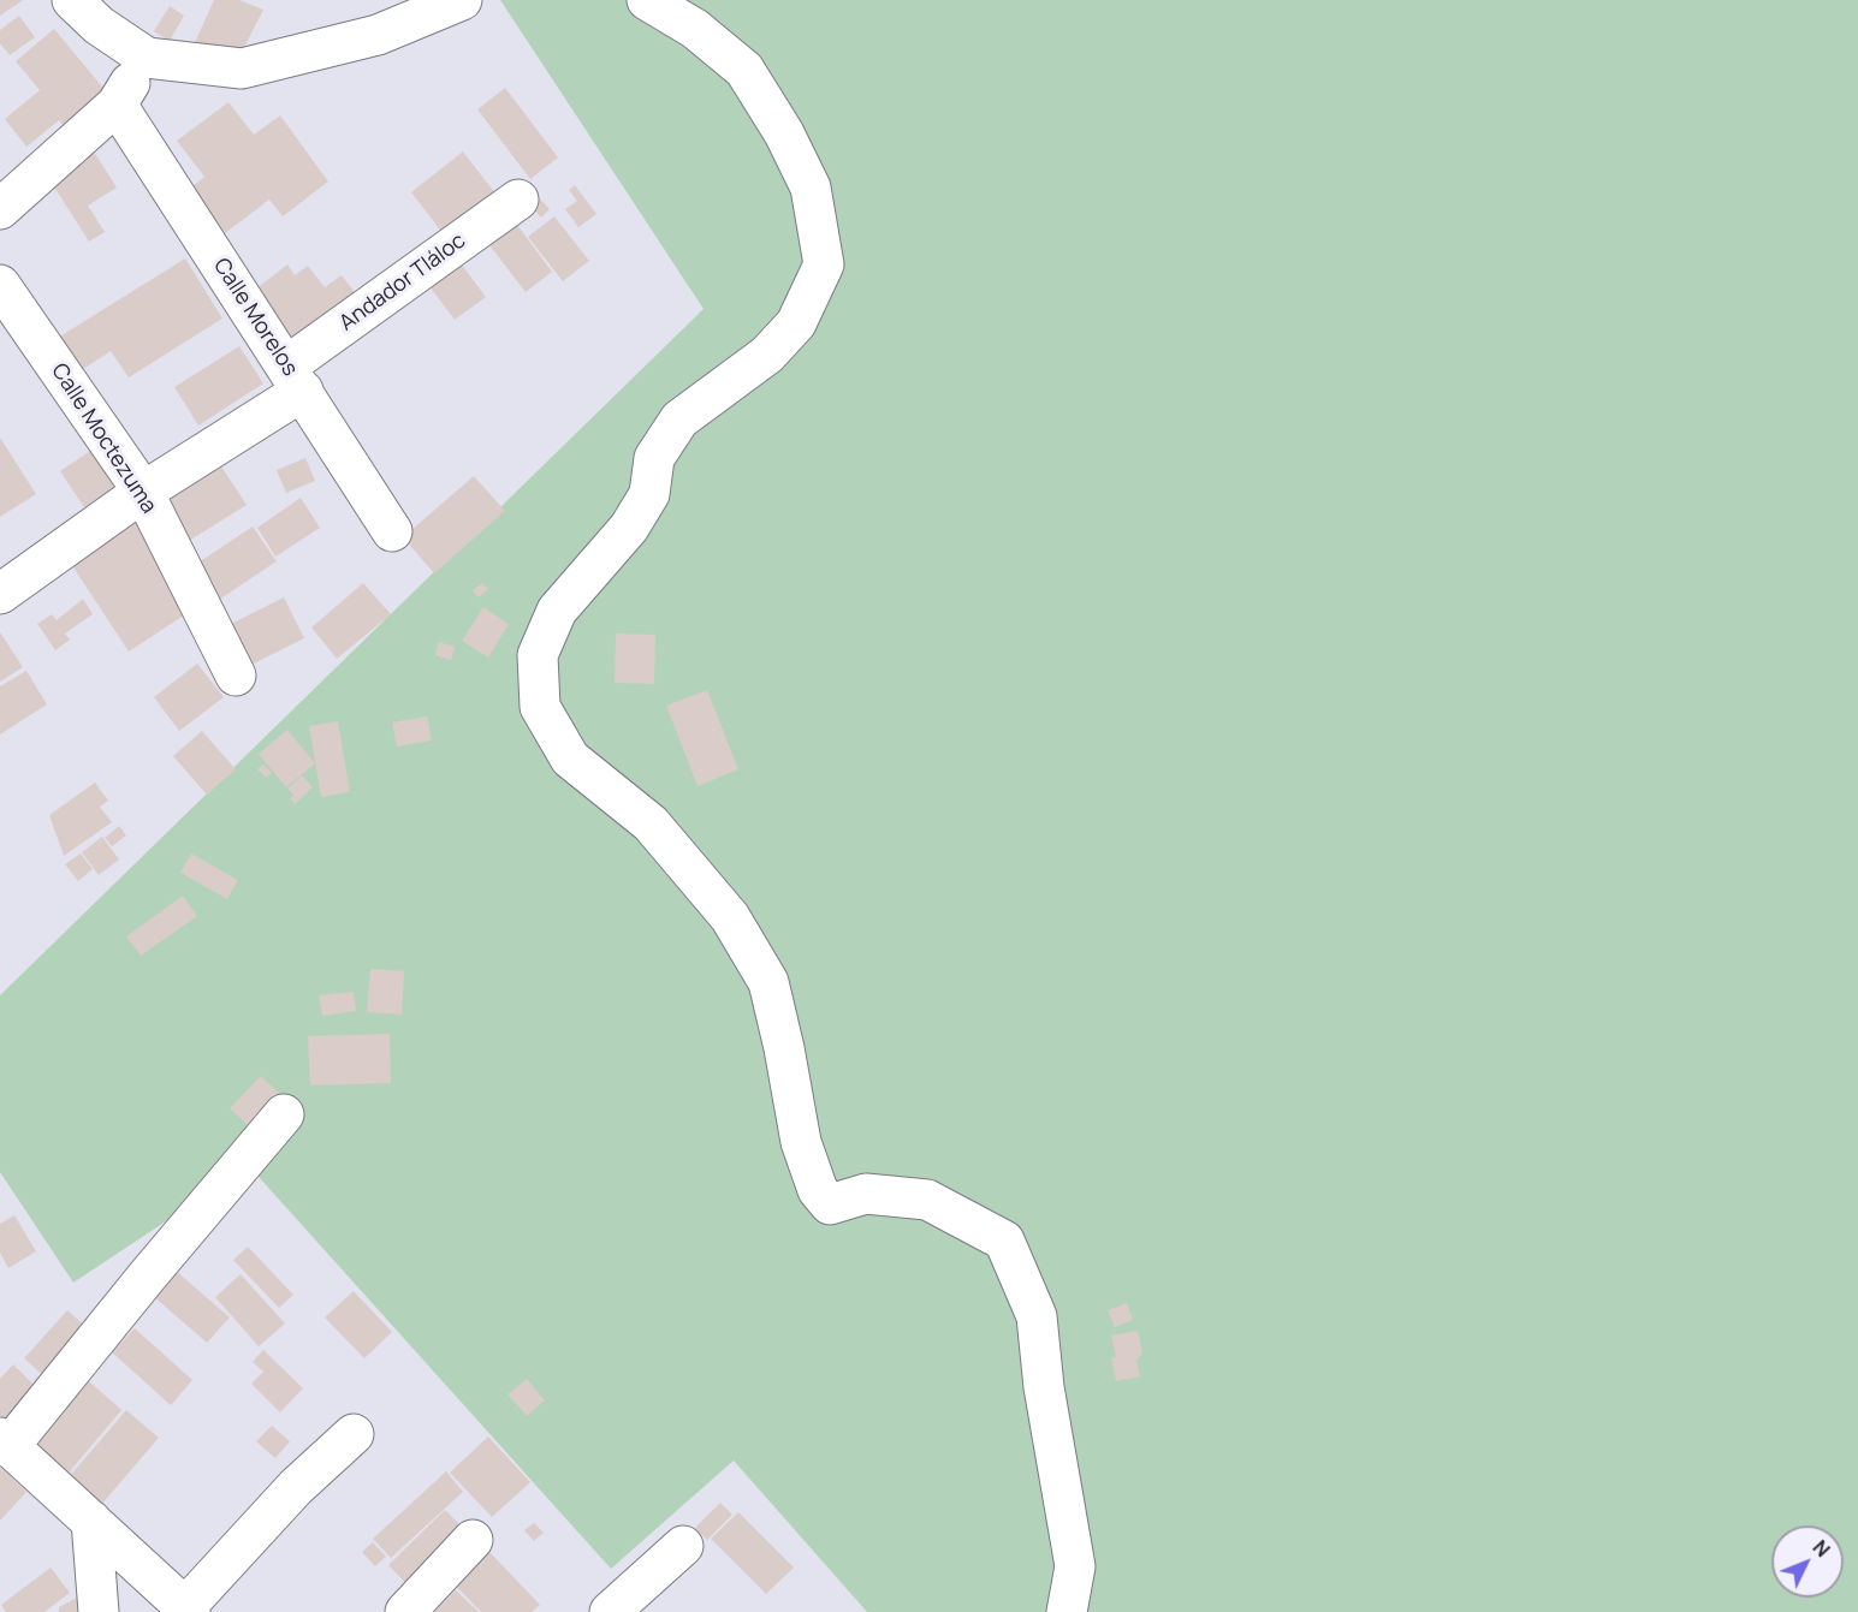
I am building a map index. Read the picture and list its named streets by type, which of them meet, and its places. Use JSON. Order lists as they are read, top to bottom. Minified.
{"streets":{"street":["Andador Tláloc","Calle Morelos","Calle Moctezuma"]},"crossings":[["Andador Tláloc","Calle Morelos"],["Andador Tláloc","Calle Moctezuma"]],"north":"top right"}
